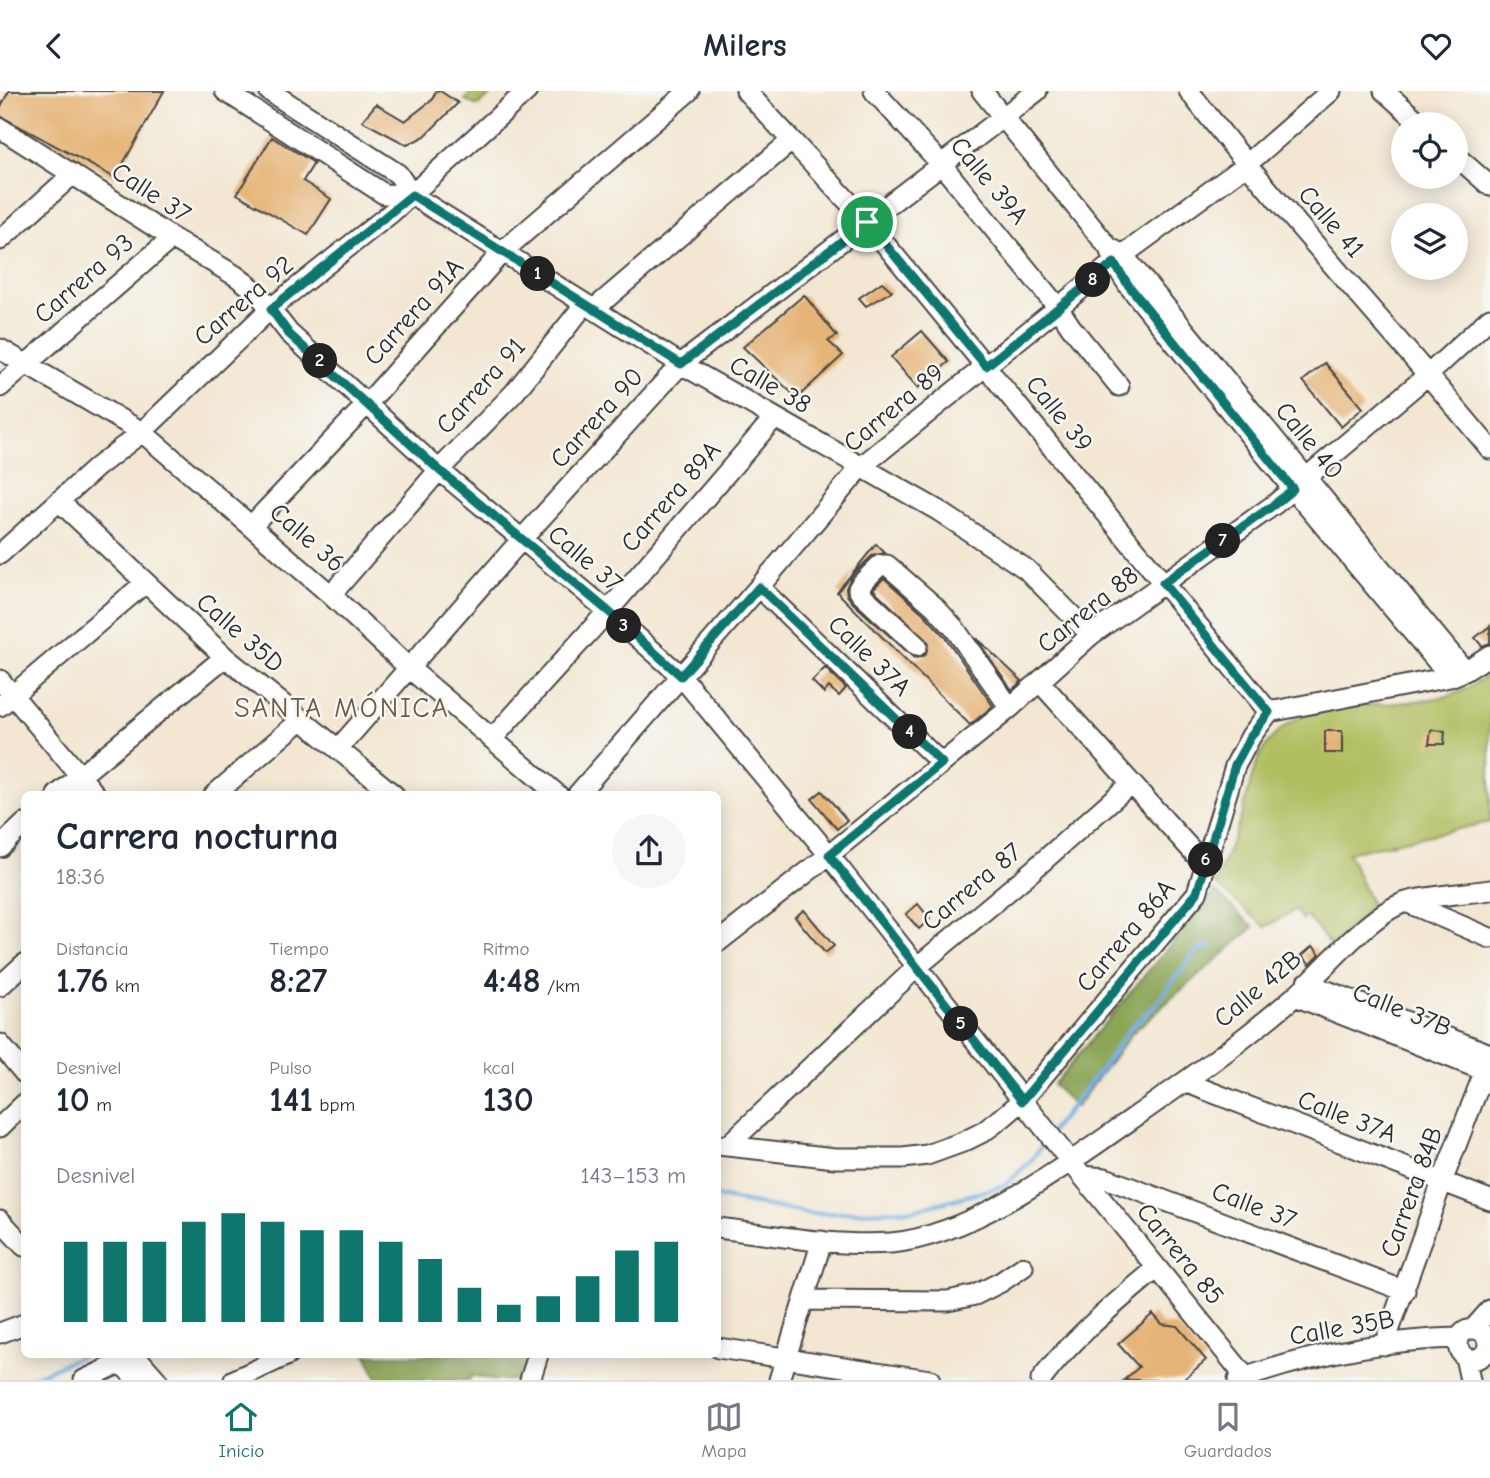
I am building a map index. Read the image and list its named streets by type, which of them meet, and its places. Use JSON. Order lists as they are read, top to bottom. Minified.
{"streets":{"street":["Calle 39A","Calle 37","Calle 41","Carrera 93","Carrera 92","Carrera 91A","Calle 38","Carrera 91","Carrera 89","Calle 39","Carrera 90","Calle 40","Carrera 89A","Calle 36","Carrera 88","Calle 35D","Calle 37A","Carrera 87","Carrera 86A","Calle 42B","Calle 37B","Carrera 84B","Carrera 85","Calle 35B"]},"crossings":[["Calle 39A","Carrera 89"],["Calle 39A","Carrera 90"],["Calle 37","Carrera 93"],["Calle 37","Carrera 92"],["Calle 37","Carrera 91A"],["Calle 37","Carrera 91"],["Calle 37","Carrera 89"],["Calle 37","Carrera 90"],["Calle 37","Carrera 89A"],["Calle 37","Carrera 88"],["Calle 37","Carrera 87"],["Calle 37","Carrera 86A"],["Calle 37","Calle 42B"],["Calle 37","Carrera 84B"],["Calle 37","Carrera 85"],["Calle 41","Carrera 89"],["Calle 41","Carrera 88"],["Carrera 93","Calle 36"],["Carrera 92","Calle 38"],["Carrera 92","Calle 36"],["Carrera 92","Calle 35D"],["Carrera 91A","Calle 38"],["Carrera 91A","Calle 36"],["Calle 38","Carrera 91"],["Calle 38","Carrera 89"],["Calle 38","Carrera 90"],["Calle 38","Carrera 89A"],["Calle 38","Carrera 88"],["Carrera 91","Calle 39"],["Carrera 91","Calle 36"],["Carrera 89","Calle 39"],["Carrera 89","Calle 40"],["Carrera 89","Calle 37A"],["Calle 39","Carrera 90"],["Calle 39","Carrera 88"],["Calle 39","Carrera 86A"],["Carrera 90","Calle 40"],["Carrera 90","Calle 36"],["Carrera 90","Calle 35D"],["Calle 40","Carrera 88"],["Carrera 89A","Calle 36"],["Carrera 88","Calle 37A"],["Calle 37A","Calle 42B"],["Calle 37A","Carrera 84B"],["Carrera 87","Carrera 86A"],["Calle 42B","Calle 37B"],["Calle 42B","Carrera 85"],["Calle 37B","Carrera 84B"],["Carrera 84B","Calle 35B"],["Carrera 85","Calle 35B"]],"districts":["SANTA MÓNICA"],"page":{"header":"Milers","pins":["1","8","2","7","3","4","6","5"],"heading":["Carrera nocturna","18:36"],"stats":[["Distancia","1.76 km"],["Tiempo","8:27"],["Ritmo","4:48 /km"],["Desnivel","10 m"],["Pulso","141 bpm"],["kcal","130"]],"chart":["Desnivel","143–153 m"],"tabs":["Inicio","Mapa","Guardados"]}}
